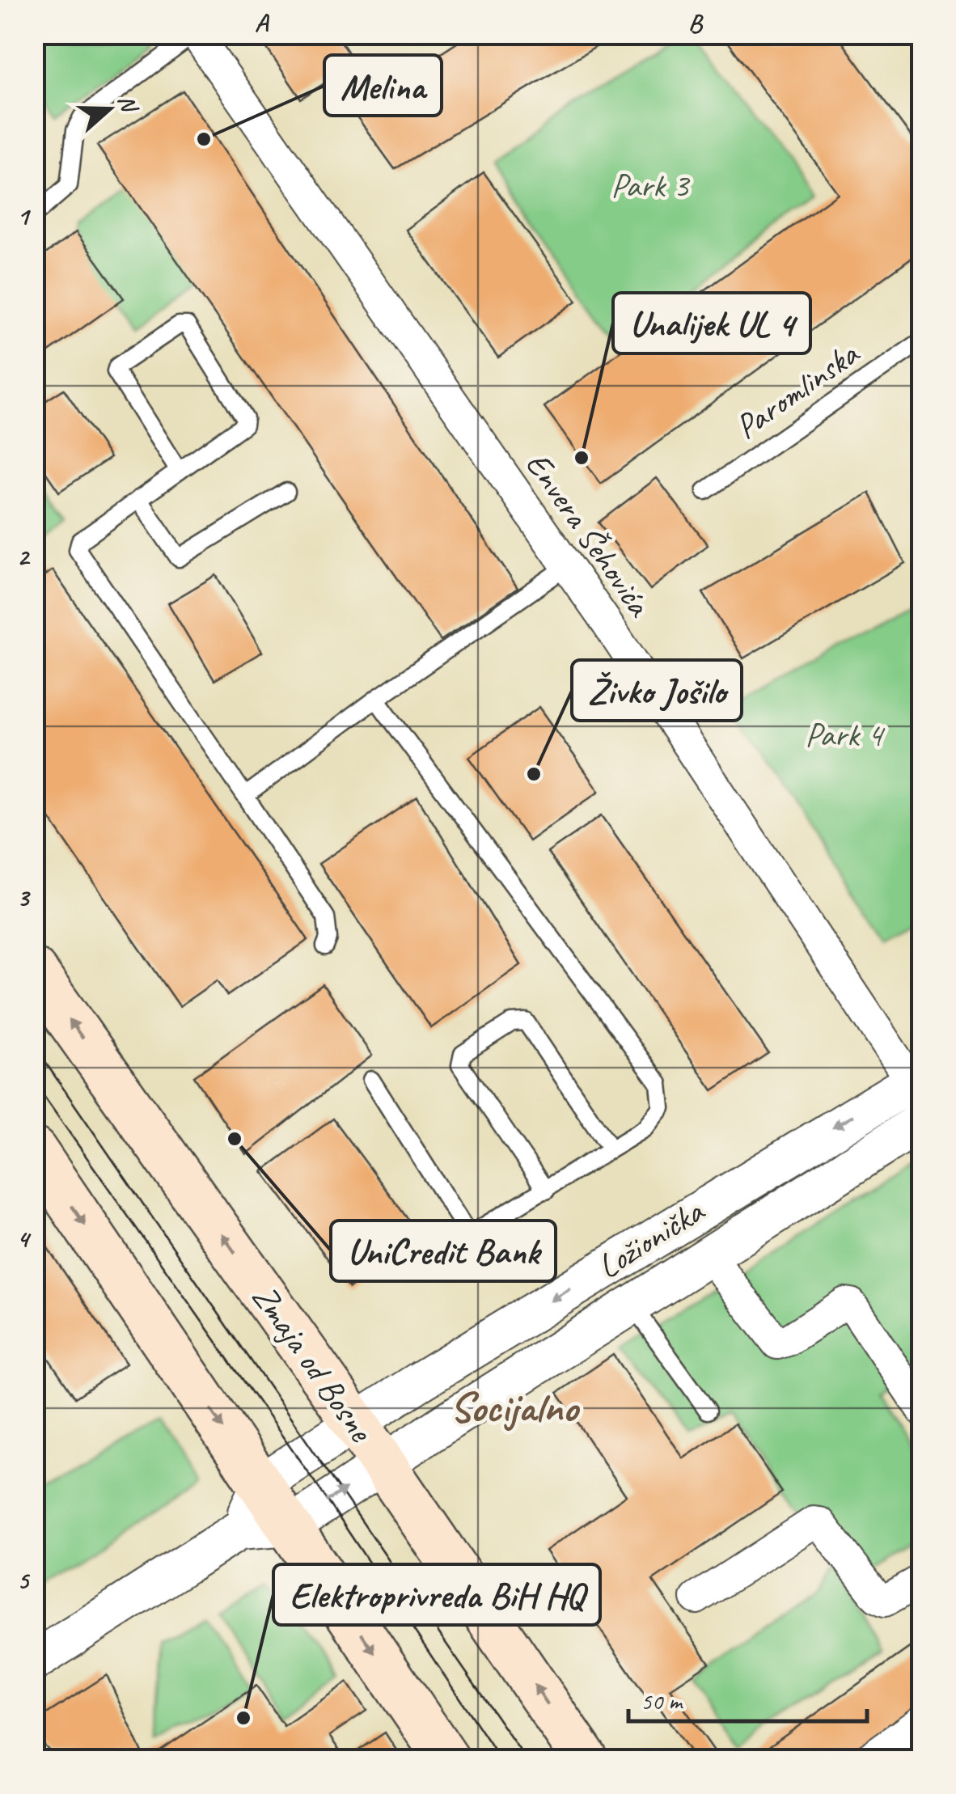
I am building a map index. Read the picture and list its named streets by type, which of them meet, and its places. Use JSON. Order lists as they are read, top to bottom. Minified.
{"streets":{"main road":["Zmaja od Bosne"],"street":["Envera Šehovića","Ložionička"],"lane":["Paromlinska"]},"crossings":[["Envera Šehovića","Ložionička"],["Ložionička","Zmaja od Bosne"]],"districts":["Socijalno"],"parks":["Park 3","Park 4"],"places":["Melina","Unalijek UL 4","Živko Jošilo","UniCredit Bank","Elektroprivreda BiH HQ"],"scale_bar":"50 m","north":"right","grid":{"columns":["A","B"],"rows":["1","2","3","4","5"]}}
